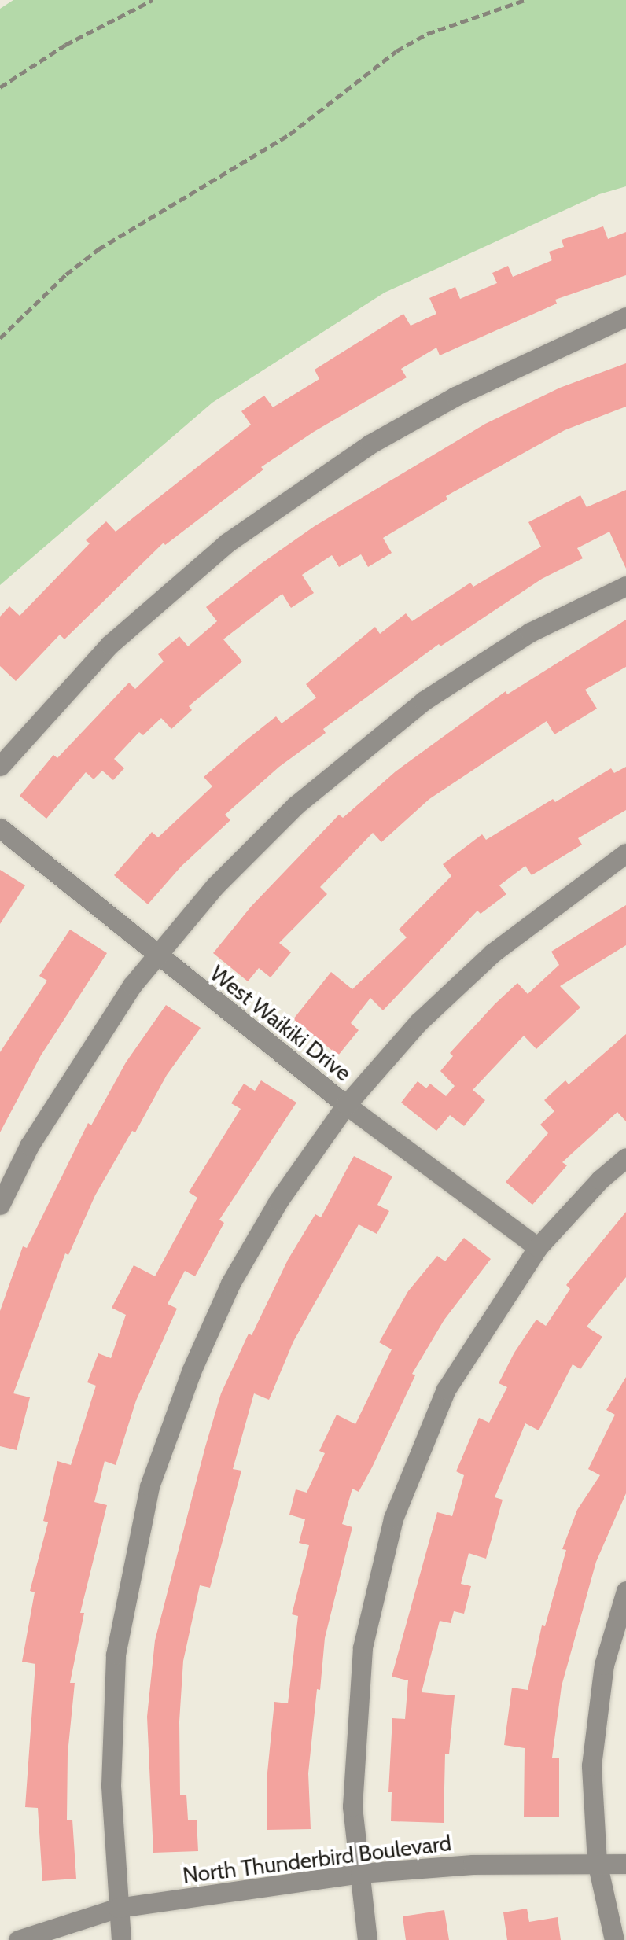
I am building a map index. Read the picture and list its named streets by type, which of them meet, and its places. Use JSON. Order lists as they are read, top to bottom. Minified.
{"streets":{"street":["West Waikiki Drive","North Thunderbird Boulevard"]}}
